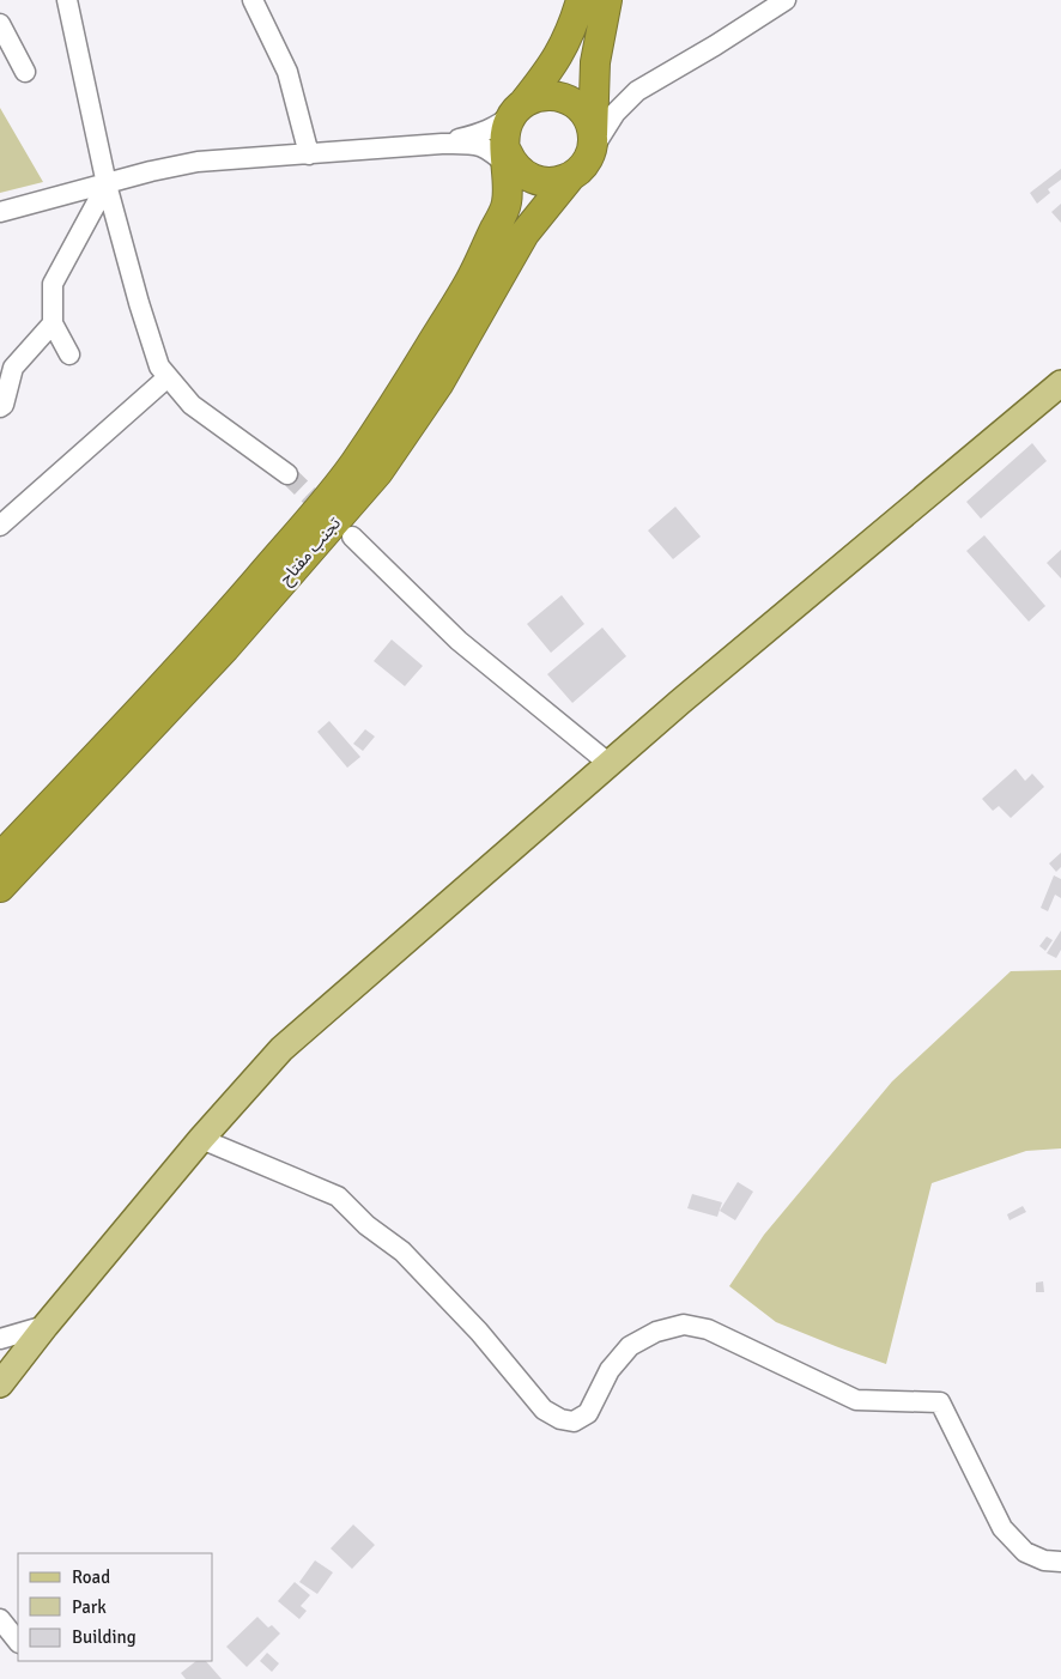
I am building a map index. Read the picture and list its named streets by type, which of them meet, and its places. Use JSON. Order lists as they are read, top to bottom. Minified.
{"streets":{"highway":["تجنب مفتاح"]},"legend":["Road","Park","Building"]}
